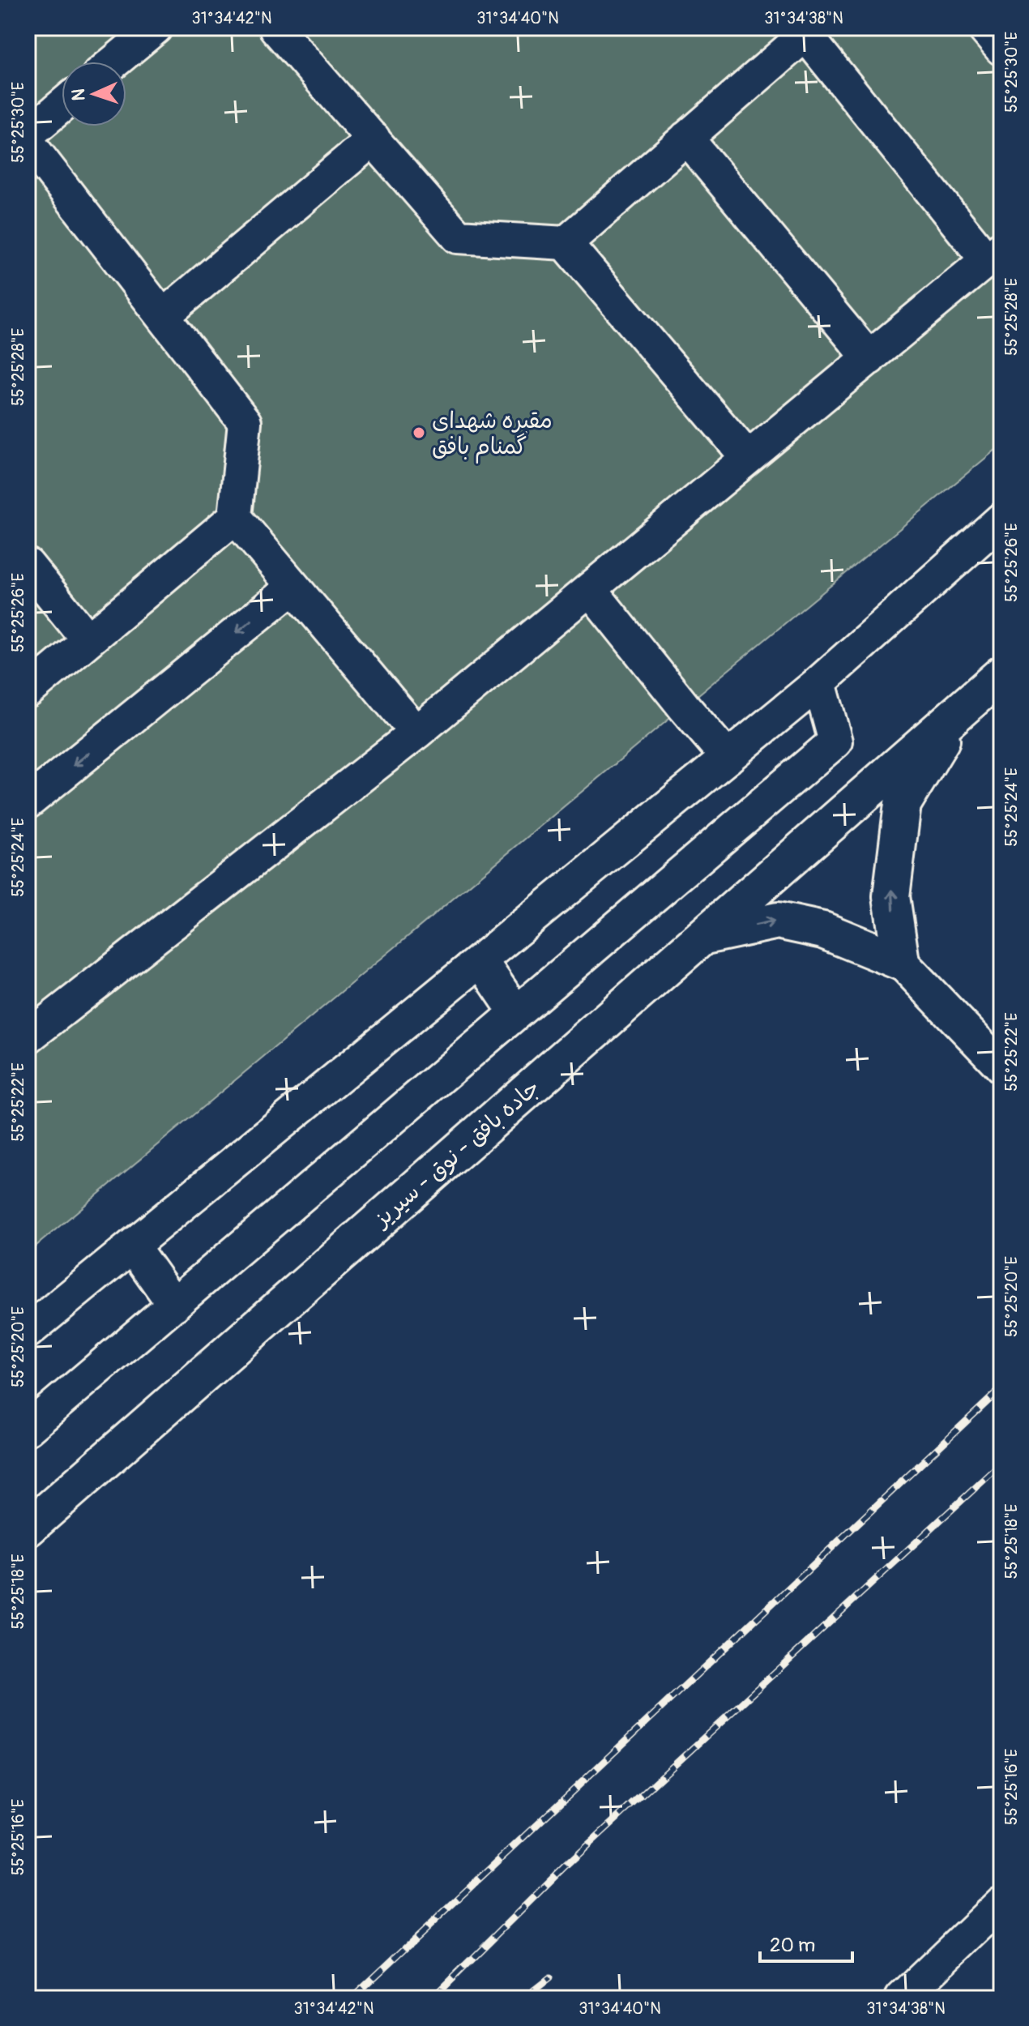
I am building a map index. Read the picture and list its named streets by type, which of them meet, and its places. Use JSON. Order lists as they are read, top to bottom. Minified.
{"streets":{"main road":["جاده بافق - نوق - سیریز"]},"places":["مقبره شهدای گمنام بافق"],"scale_bar":"20 m","north":"left","coordinates":["31°34'42\"N","31°34'40\"N","31°34'38\"N","55°25'30\"E","55°25'28\"E","55°25'26\"E","55°25'24\"E","55°25'22\"E","55°25'20\"E","55°25'18\"E","55°25'16\"E"]}
